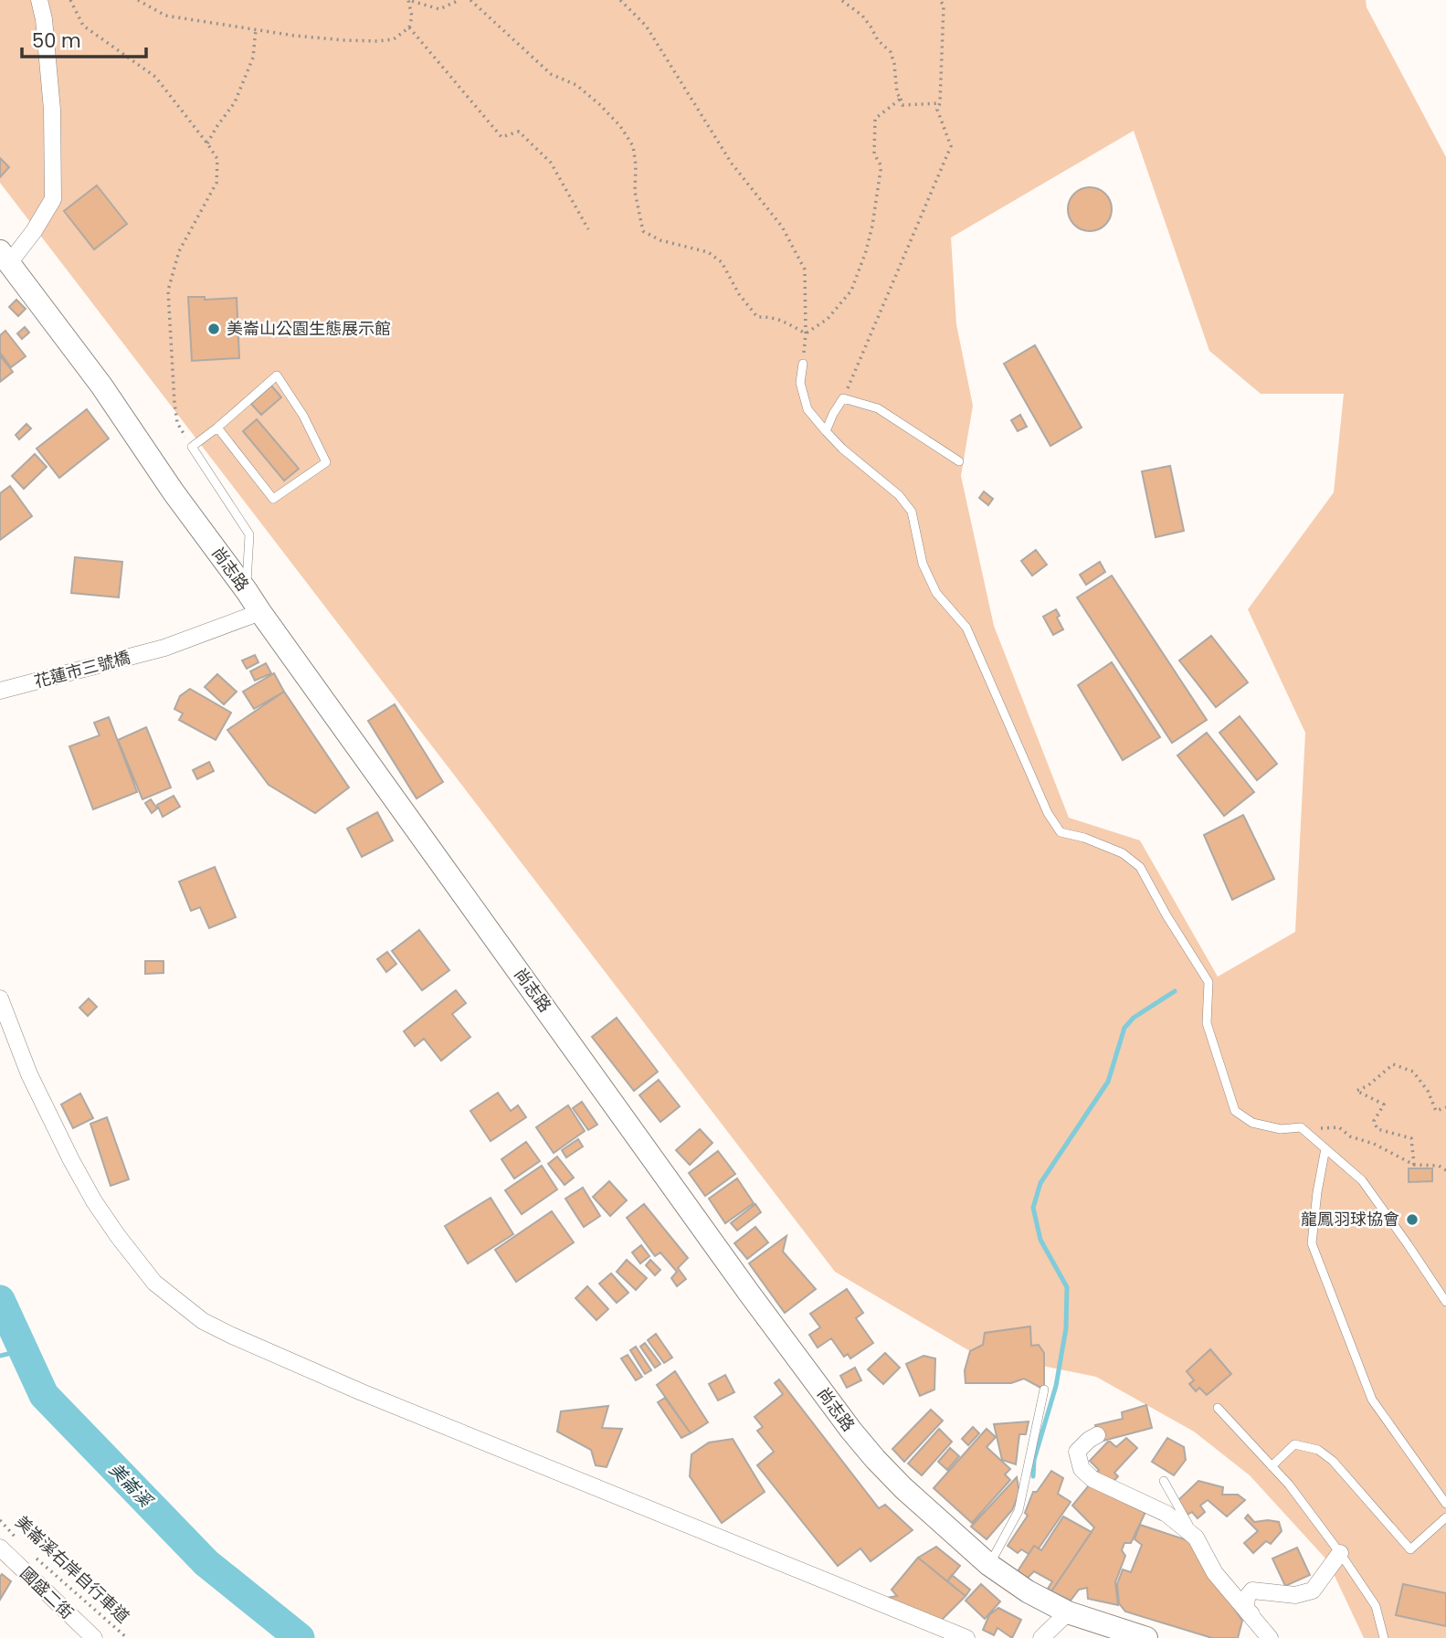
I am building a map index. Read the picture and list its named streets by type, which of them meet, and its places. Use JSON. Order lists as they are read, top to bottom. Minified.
{"streets":{"street":["尚志路","花蓮市三號橋","國盛二街"],"path":["美崙溪右岸自行車道"]},"crossings":[["尚志路","花蓮市三號橋"]],"water":["美崙溪"],"places":["美崙山公園生態展示館","龍鳳羽球協會"],"scale_bar":"50 m"}
